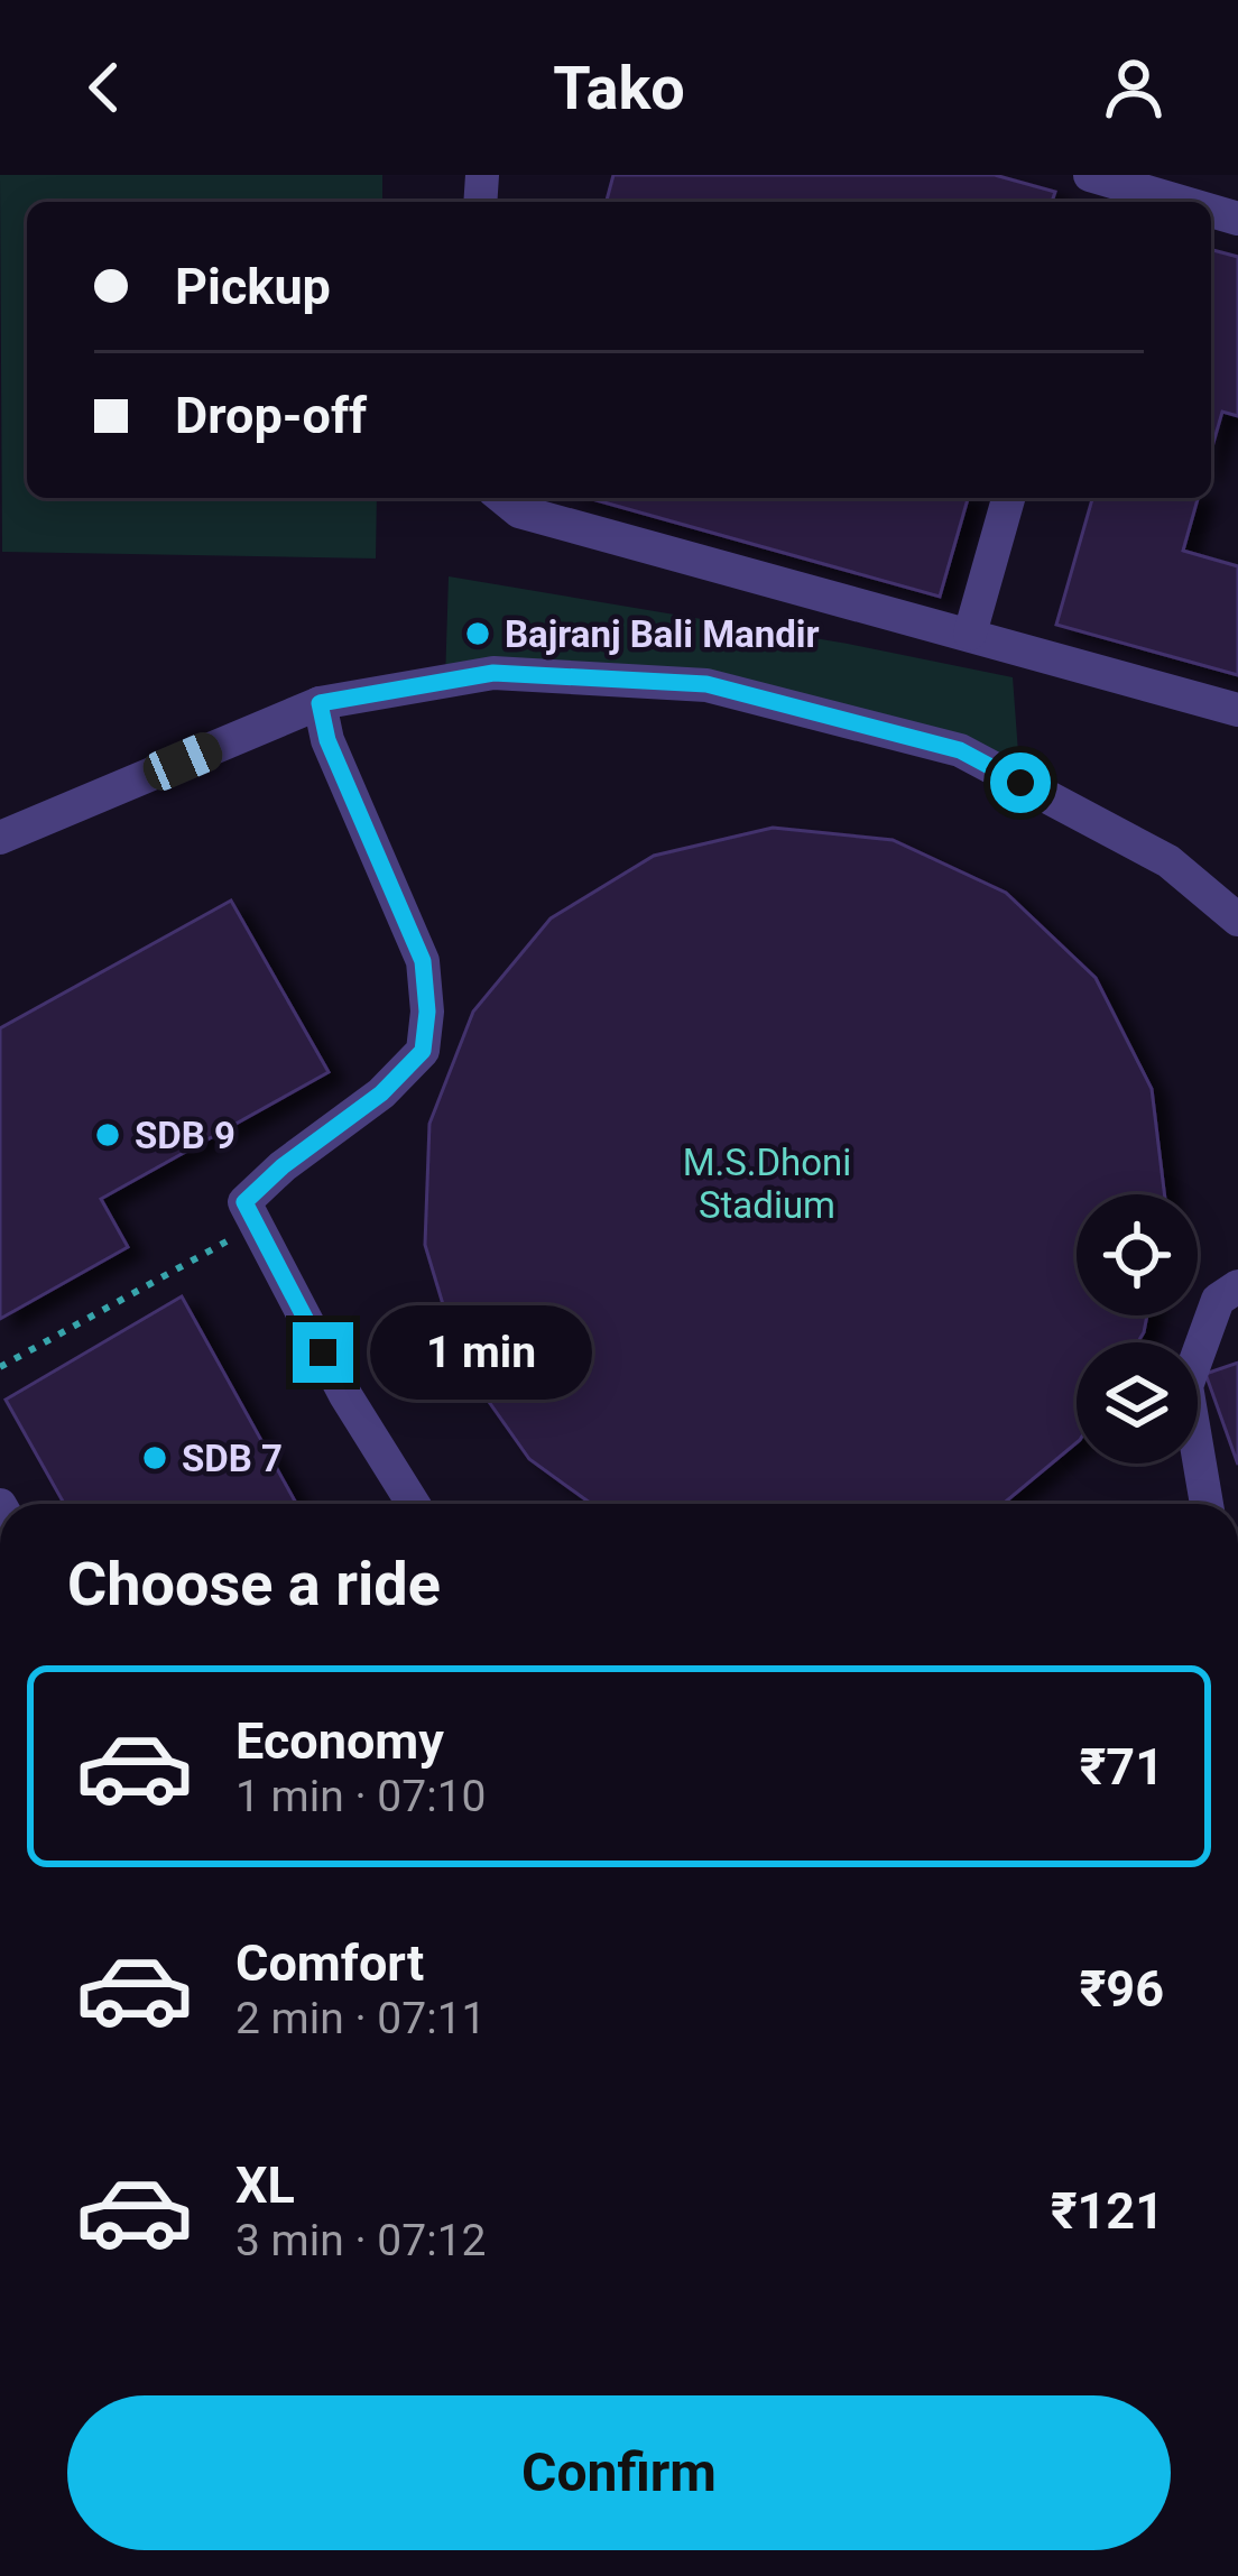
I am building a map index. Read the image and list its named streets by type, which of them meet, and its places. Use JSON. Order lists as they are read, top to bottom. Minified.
{"parks":["M.S.Dhoni Stadium"],"places":["Bajranj Bali Mandir","SDB 9","SDB 7"],"page":{"header":"Tako","banner":["Pickup","Drop-off"],"bubble":"1 min","heading":"Choose a ride","list":[{"name":"Economy","note":"1 min · 07:10","value":"₹71"},{"name":"Comfort","note":"2 min · 07:11","value":"₹96"},{"name":"XL","note":"3 min · 07:12","value":"₹121"}],"buttons":"Confirm"}}
